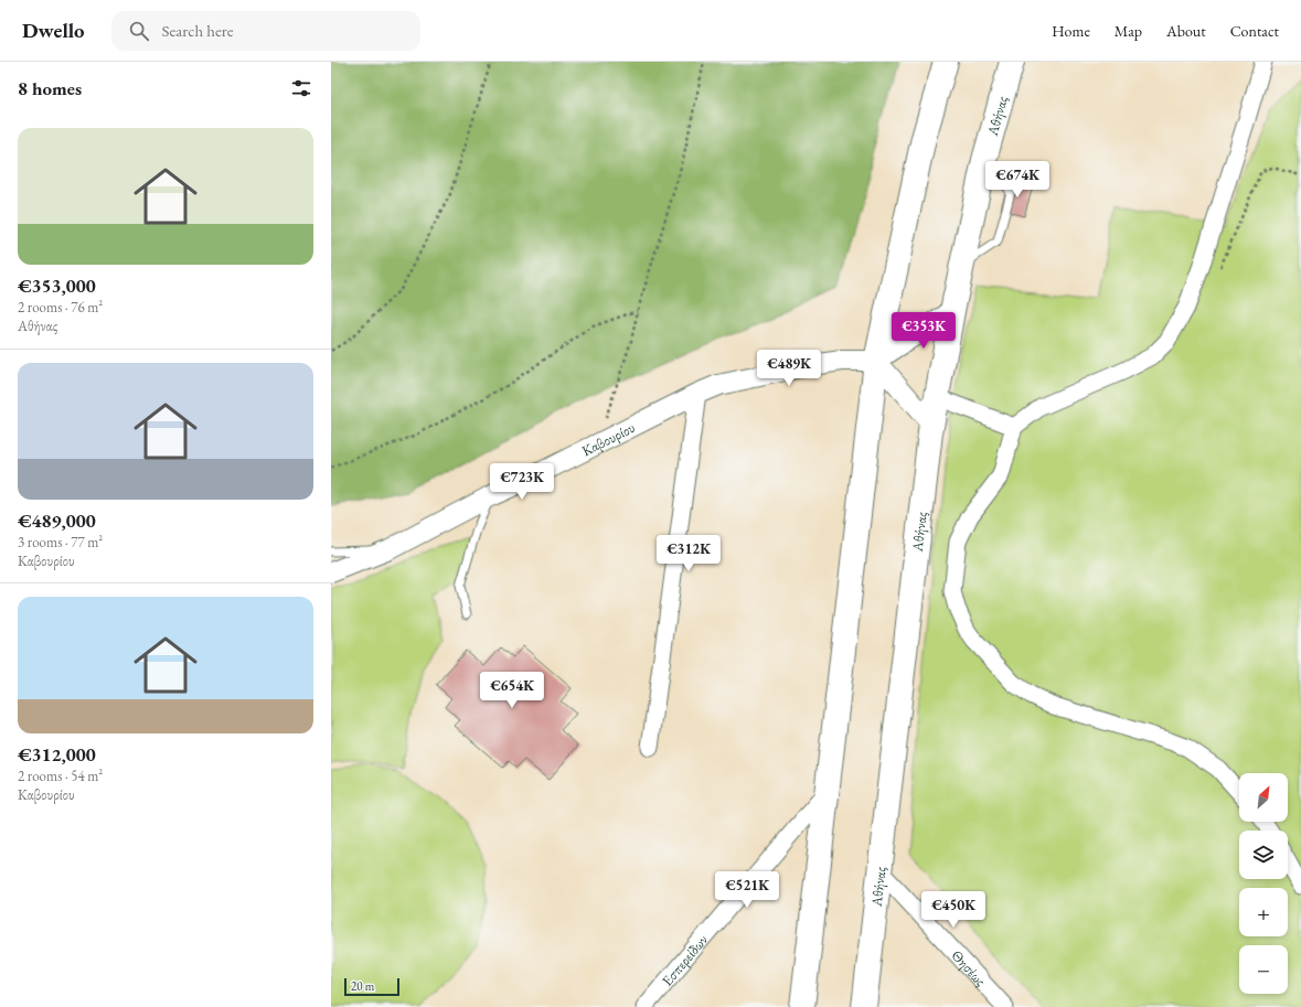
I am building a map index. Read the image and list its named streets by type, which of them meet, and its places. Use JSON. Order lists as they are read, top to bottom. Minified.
{"streets":{"highway":["Αθήνας"],"street":["Καβουρίου","Εσπερείδων","Θησέως"]},"crossings":[["Αθήνας","Θησέως"]],"scale_bar":"20 m","north":"top right","page":{"header":"Dwello","search":"Search here","nav":["Home","Map","About","Contact"],"heading":"8 homes","list":[{"name":"€353,000","note":"2 rooms · 76 m² · Αθήνας"},{"name":"€489,000","note":"3 rooms · 77 m² · Καβουρίου"},{"name":"€312,000","note":"2 rooms · 54 m² · Καβουρίου"}],"price":["€674K","€353K","€489K","€723K","€312K","€654K","€521K","€450K"],"map_buttons":["+","−"],"scale":"20 m"}}
